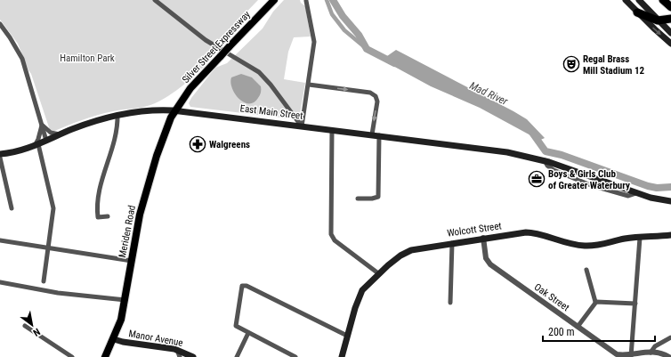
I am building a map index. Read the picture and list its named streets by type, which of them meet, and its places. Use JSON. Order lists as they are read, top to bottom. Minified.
{"streets":{"main road":["Silver Street Expressway","East Main Street","Wolcott Street","Meriden Road","Manor Avenue"],"street":["Oak Street"]},"crossings":[["Silver Street Expressway","East Main Street"],["Silver Street Expressway","Meriden Road"],["East Main Street","Meriden Road"],["Wolcott Street","Oak Street"],["Meriden Road","Manor Avenue"]],"water":["Mad River"],"parks":["Hamilton Park"],"places":{"theatre":["Regal Brass Mill Stadium 12"],"pharmacy":["Walgreens"],"office":["Boys & Girls Club of Greater Waterbury"]},"scale_bar":"200 m","north":"bottom right"}
